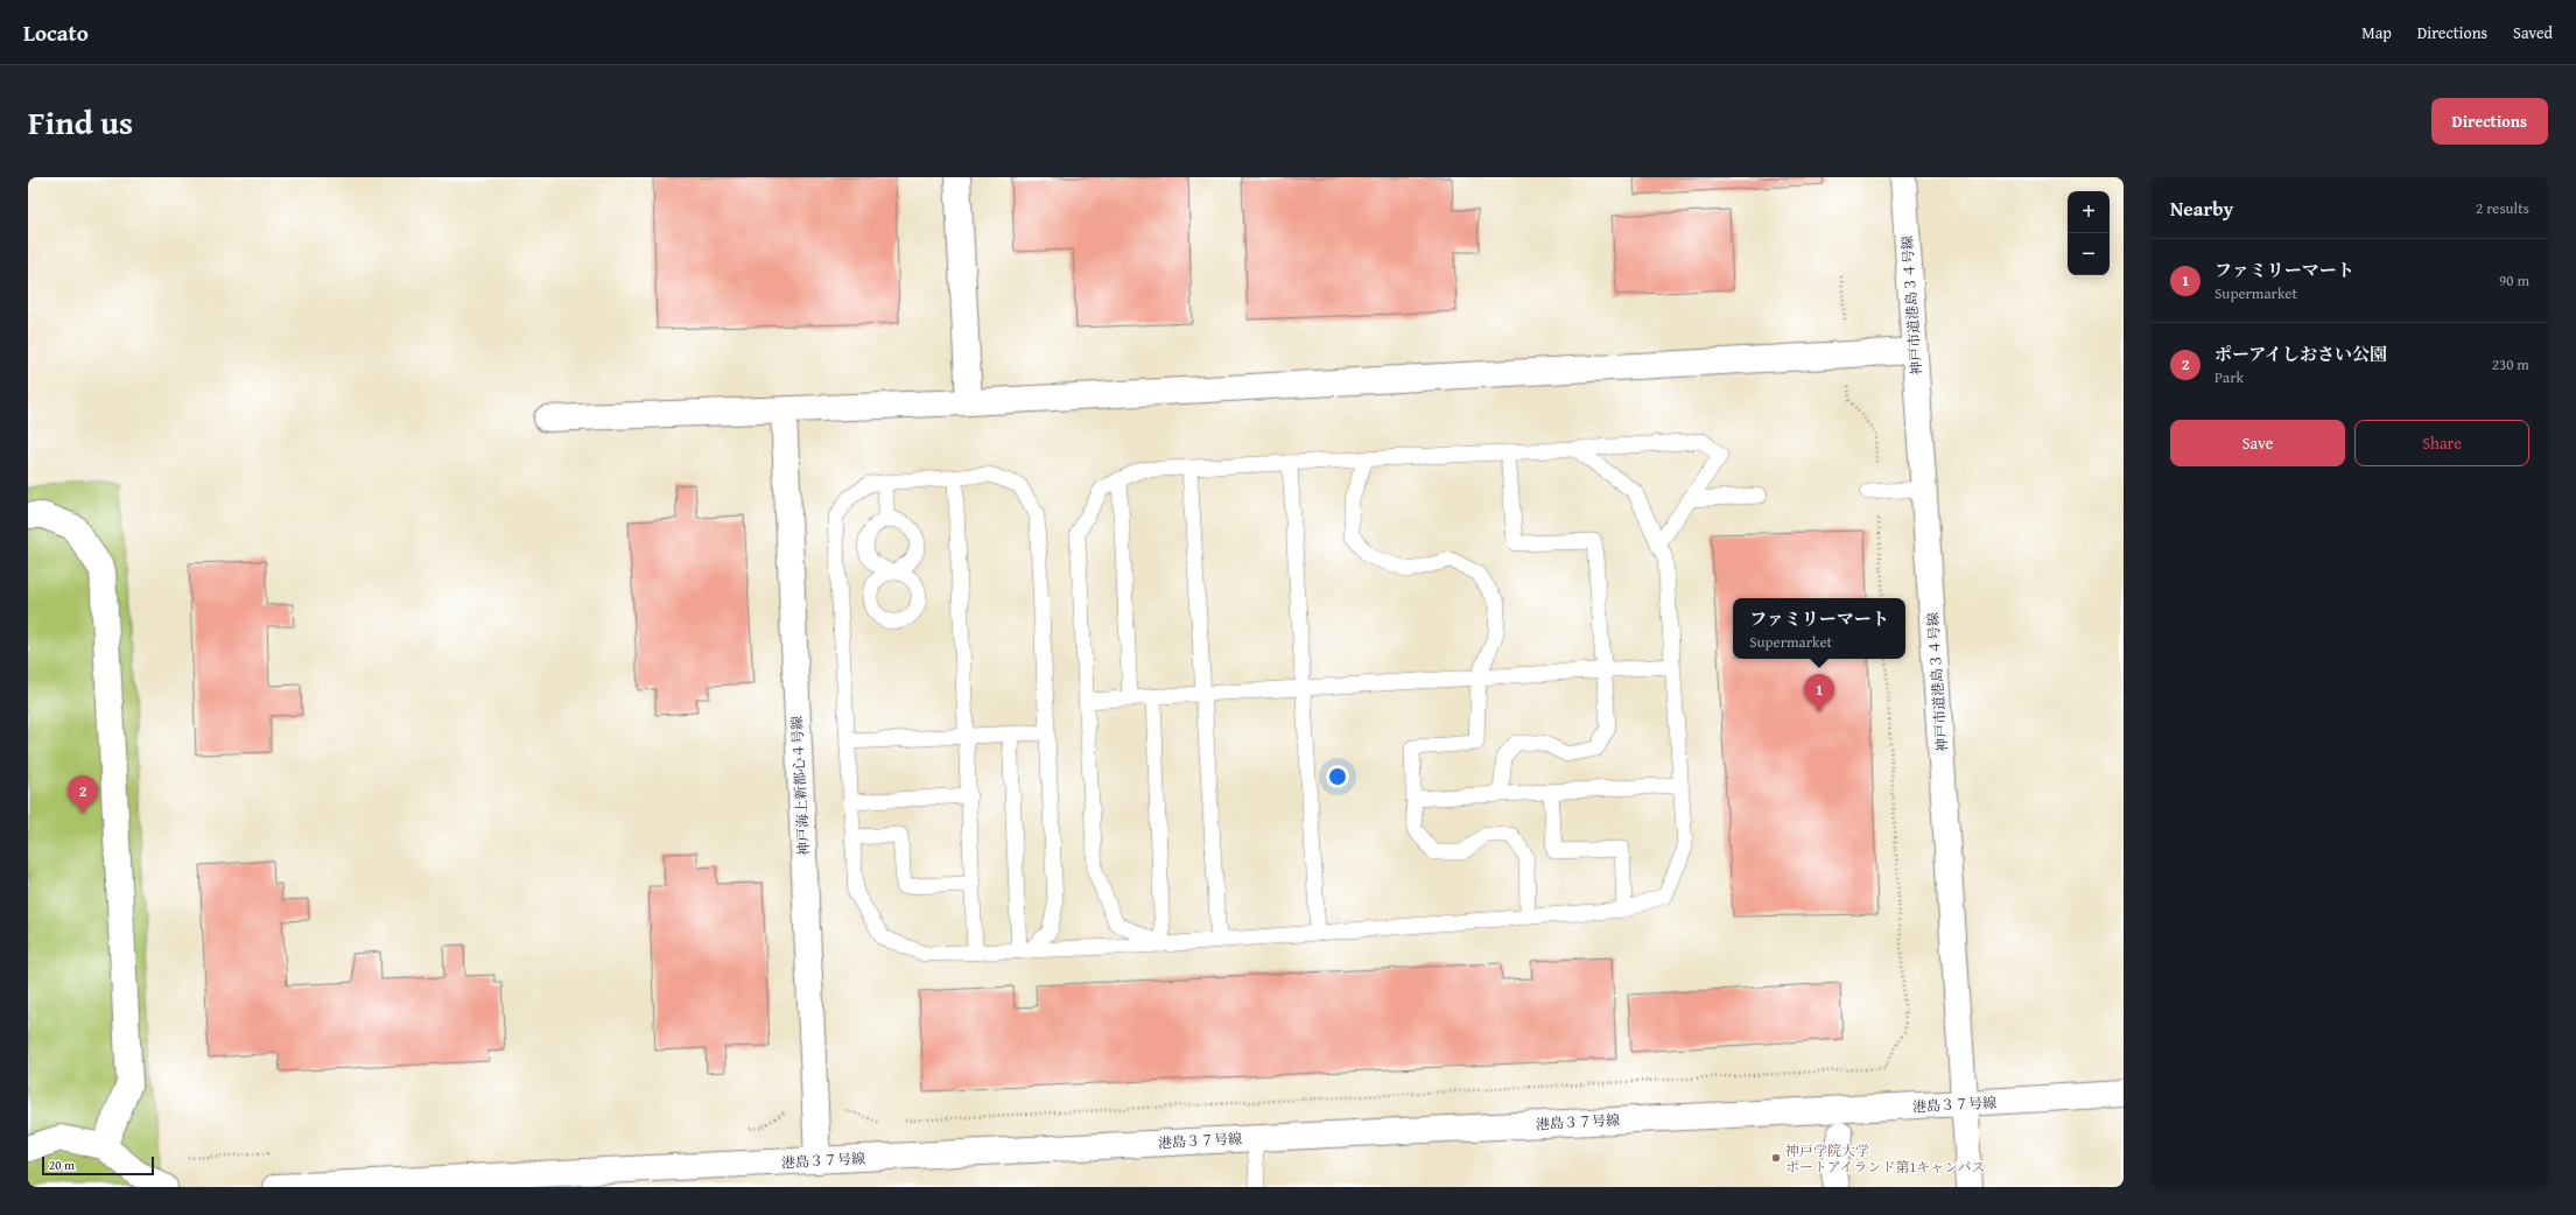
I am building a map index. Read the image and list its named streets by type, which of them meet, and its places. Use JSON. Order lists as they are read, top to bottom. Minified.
{"streets":{"street":["神戸市道港島３４号線","神戸海上新都心４号線","港島３７号線"]},"crossings":[["神戸市道港島３４号線","港島３７号線"],["神戸海上新都心４号線","港島３７号線"]],"places":["神戸学院大学 ポートアイランド第1キャンパス"],"scale_bar":"20 m","page":{"header":"Locato","nav":["Map","Directions","Saved"],"title":"Find us","buttons":["Directions",["Save","Share"]],"heading":["Nearby","2 results"],"map_buttons":["+","−"],"list":[{"mark":"1","name":"ファミリーマート","note":"Supermarket","value":"90 m"},{"mark":"2","name":"ポーアイしおさい公園","note":"Park","value":"230 m"}],"popup":["ファミリーマート","Supermarket"],"pins":["1","2"],"scale":"20 m"}}
